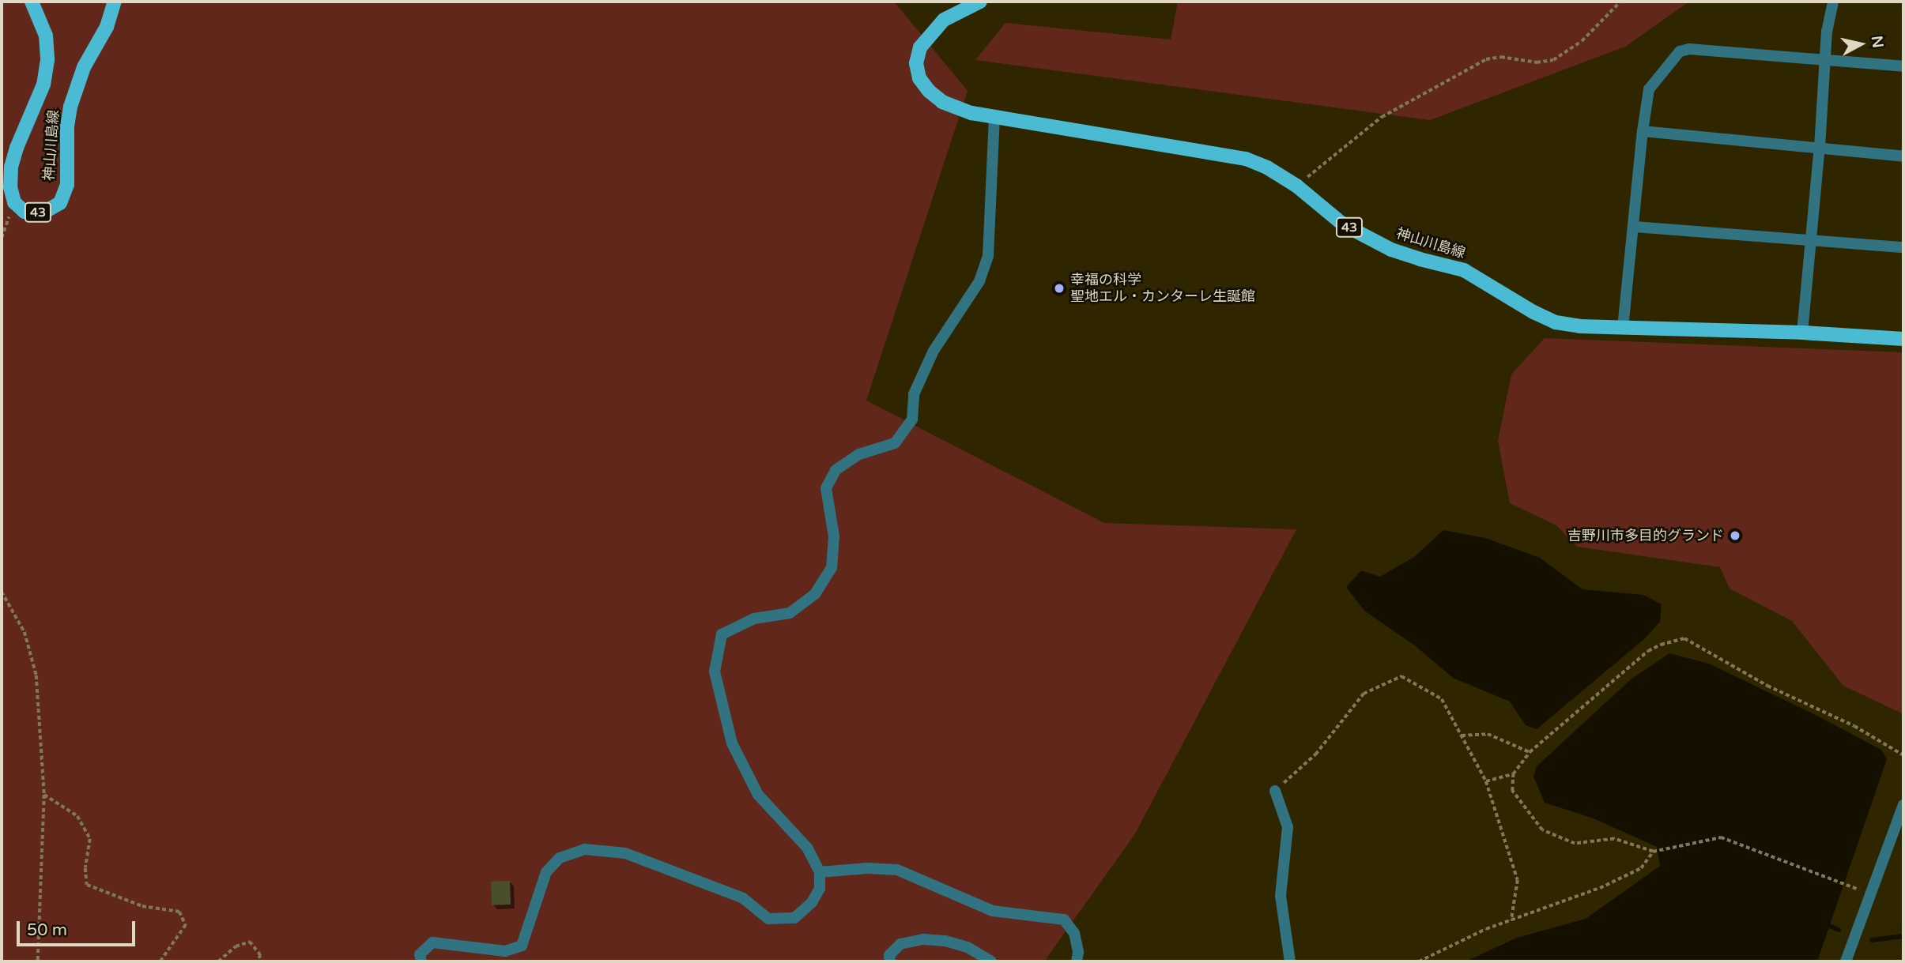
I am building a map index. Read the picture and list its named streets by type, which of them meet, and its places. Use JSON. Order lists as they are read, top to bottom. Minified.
{"streets":{"main road":["神山川島線","43"]},"places":["幸福の科学 聖地エル・カンターレ生誕館","吉野川市多目的グランド"],"scale_bar":"50 m","north":"right"}
